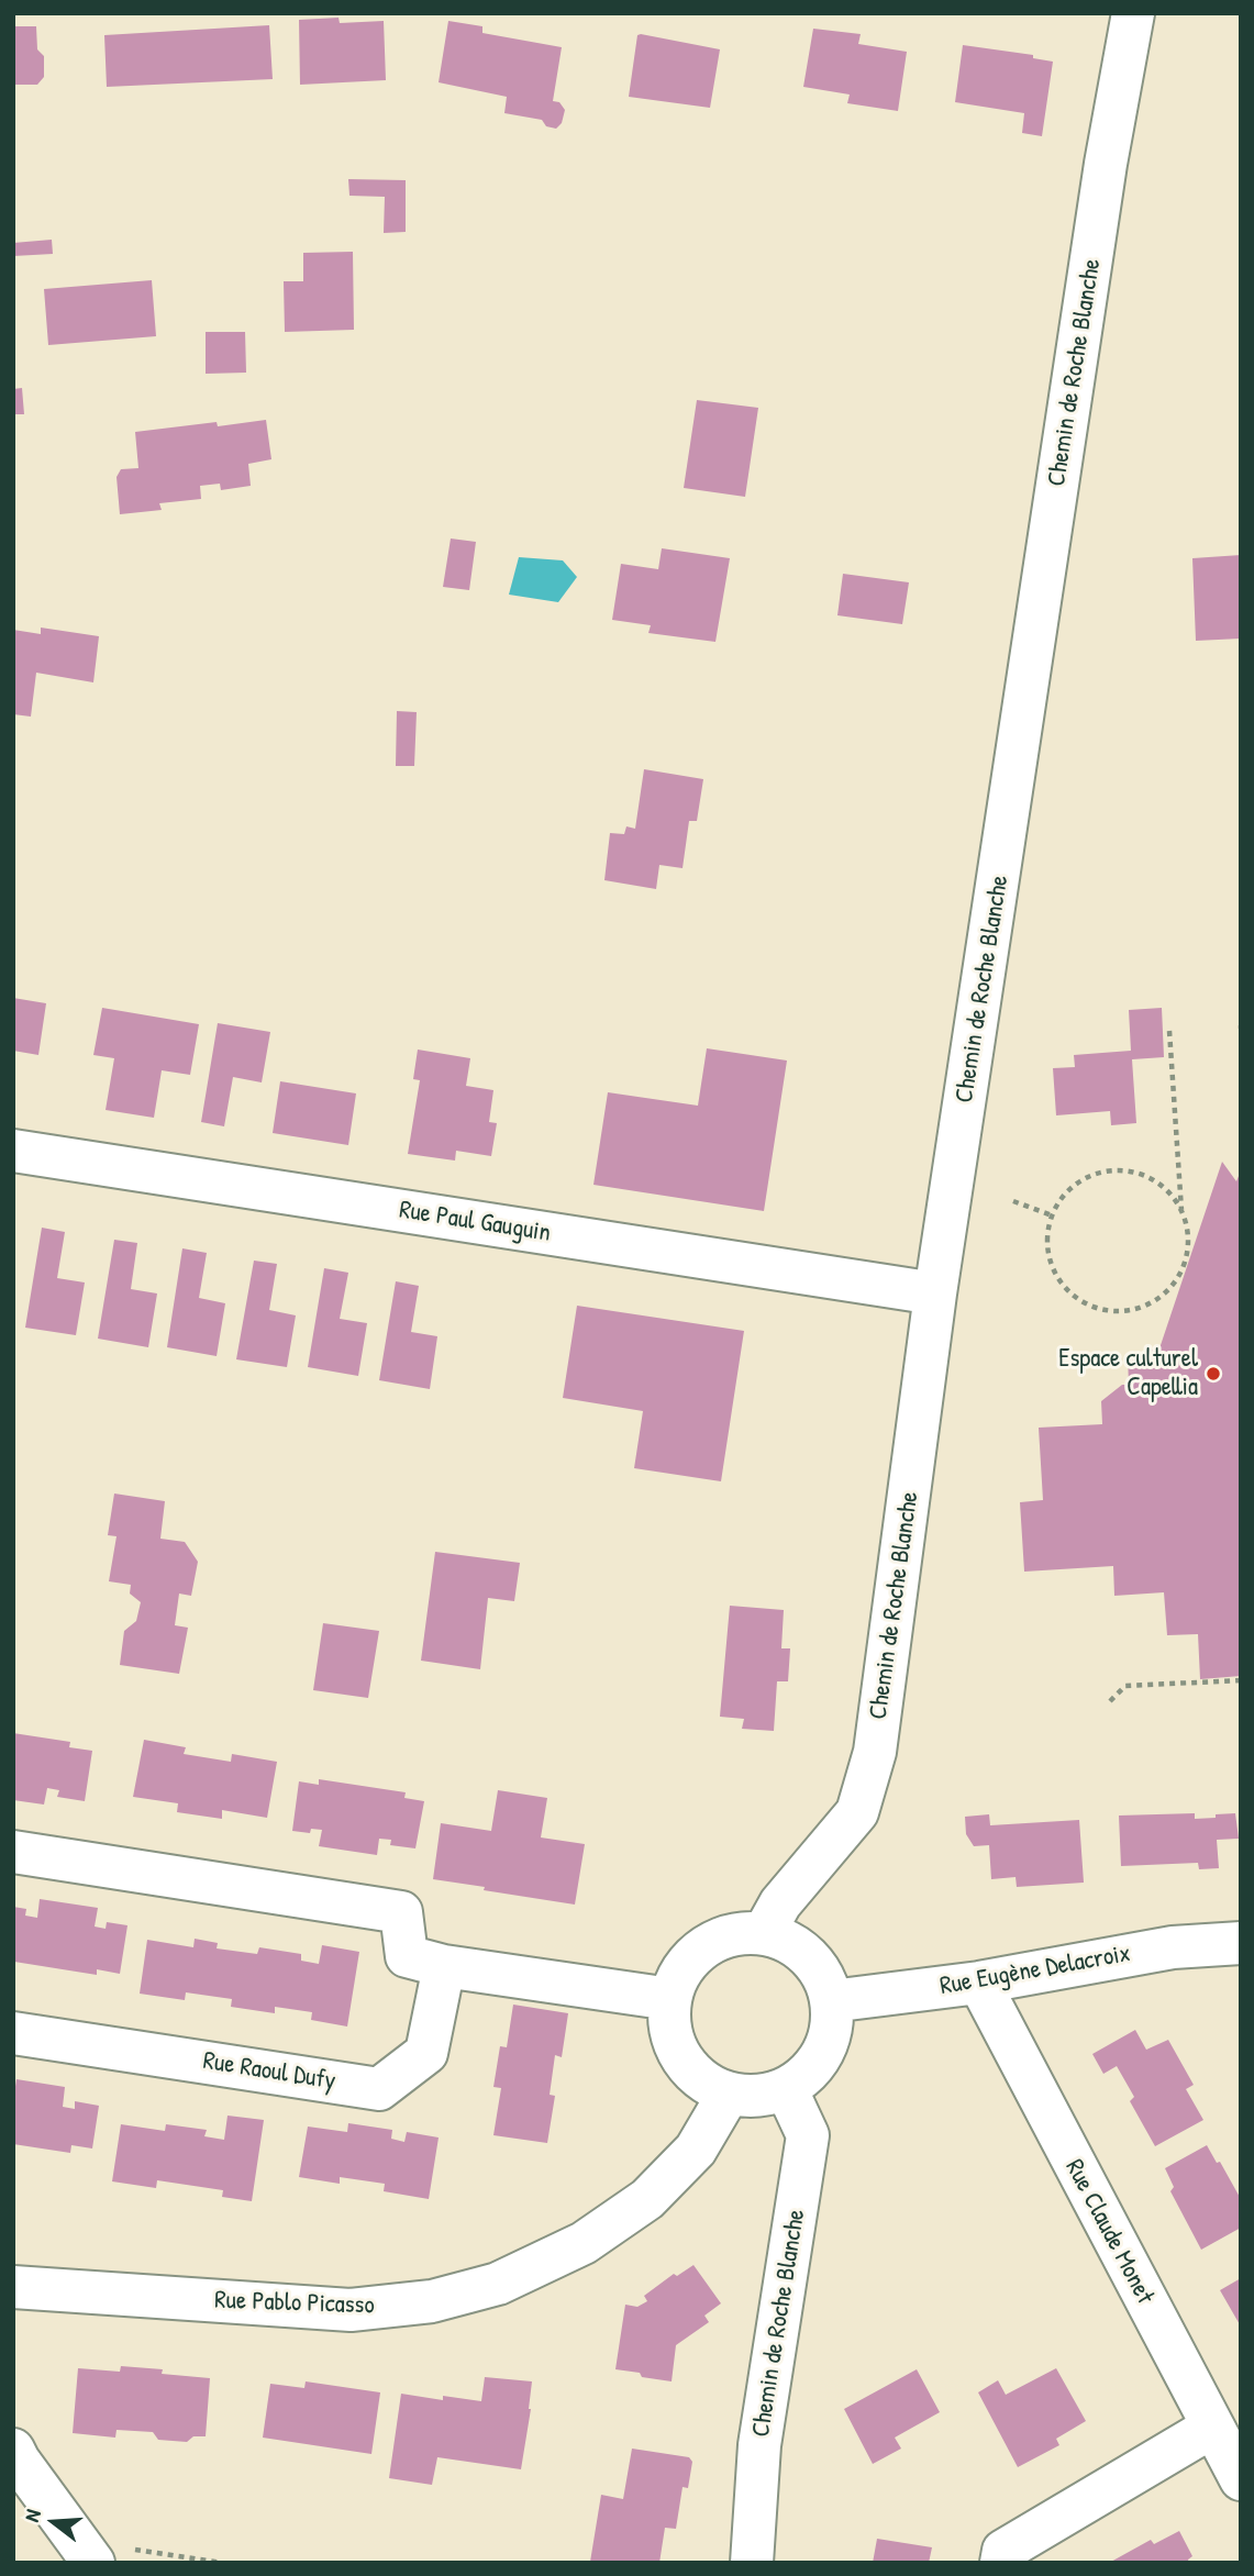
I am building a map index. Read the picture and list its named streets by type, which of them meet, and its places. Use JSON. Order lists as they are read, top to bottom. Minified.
{"streets":{"street":["Chemin de Roche Blanche","Rue Paul Gauguin","Rue Eugène Delacroix","Rue Raoul Dufy","Rue Claude Monet","Rue Pablo Picasso"]},"crossings":[["Chemin de Roche Blanche","Rue Paul Gauguin"],["Chemin de Roche Blanche","Rue Eugène Delacroix"],["Chemin de Roche Blanche","Rue Pablo Picasso"],["Rue Eugène Delacroix","Rue Claude Monet"],["Rue Eugène Delacroix","Rue Pablo Picasso"]],"places":["Espace culturel Capellia"],"north":"left"}
